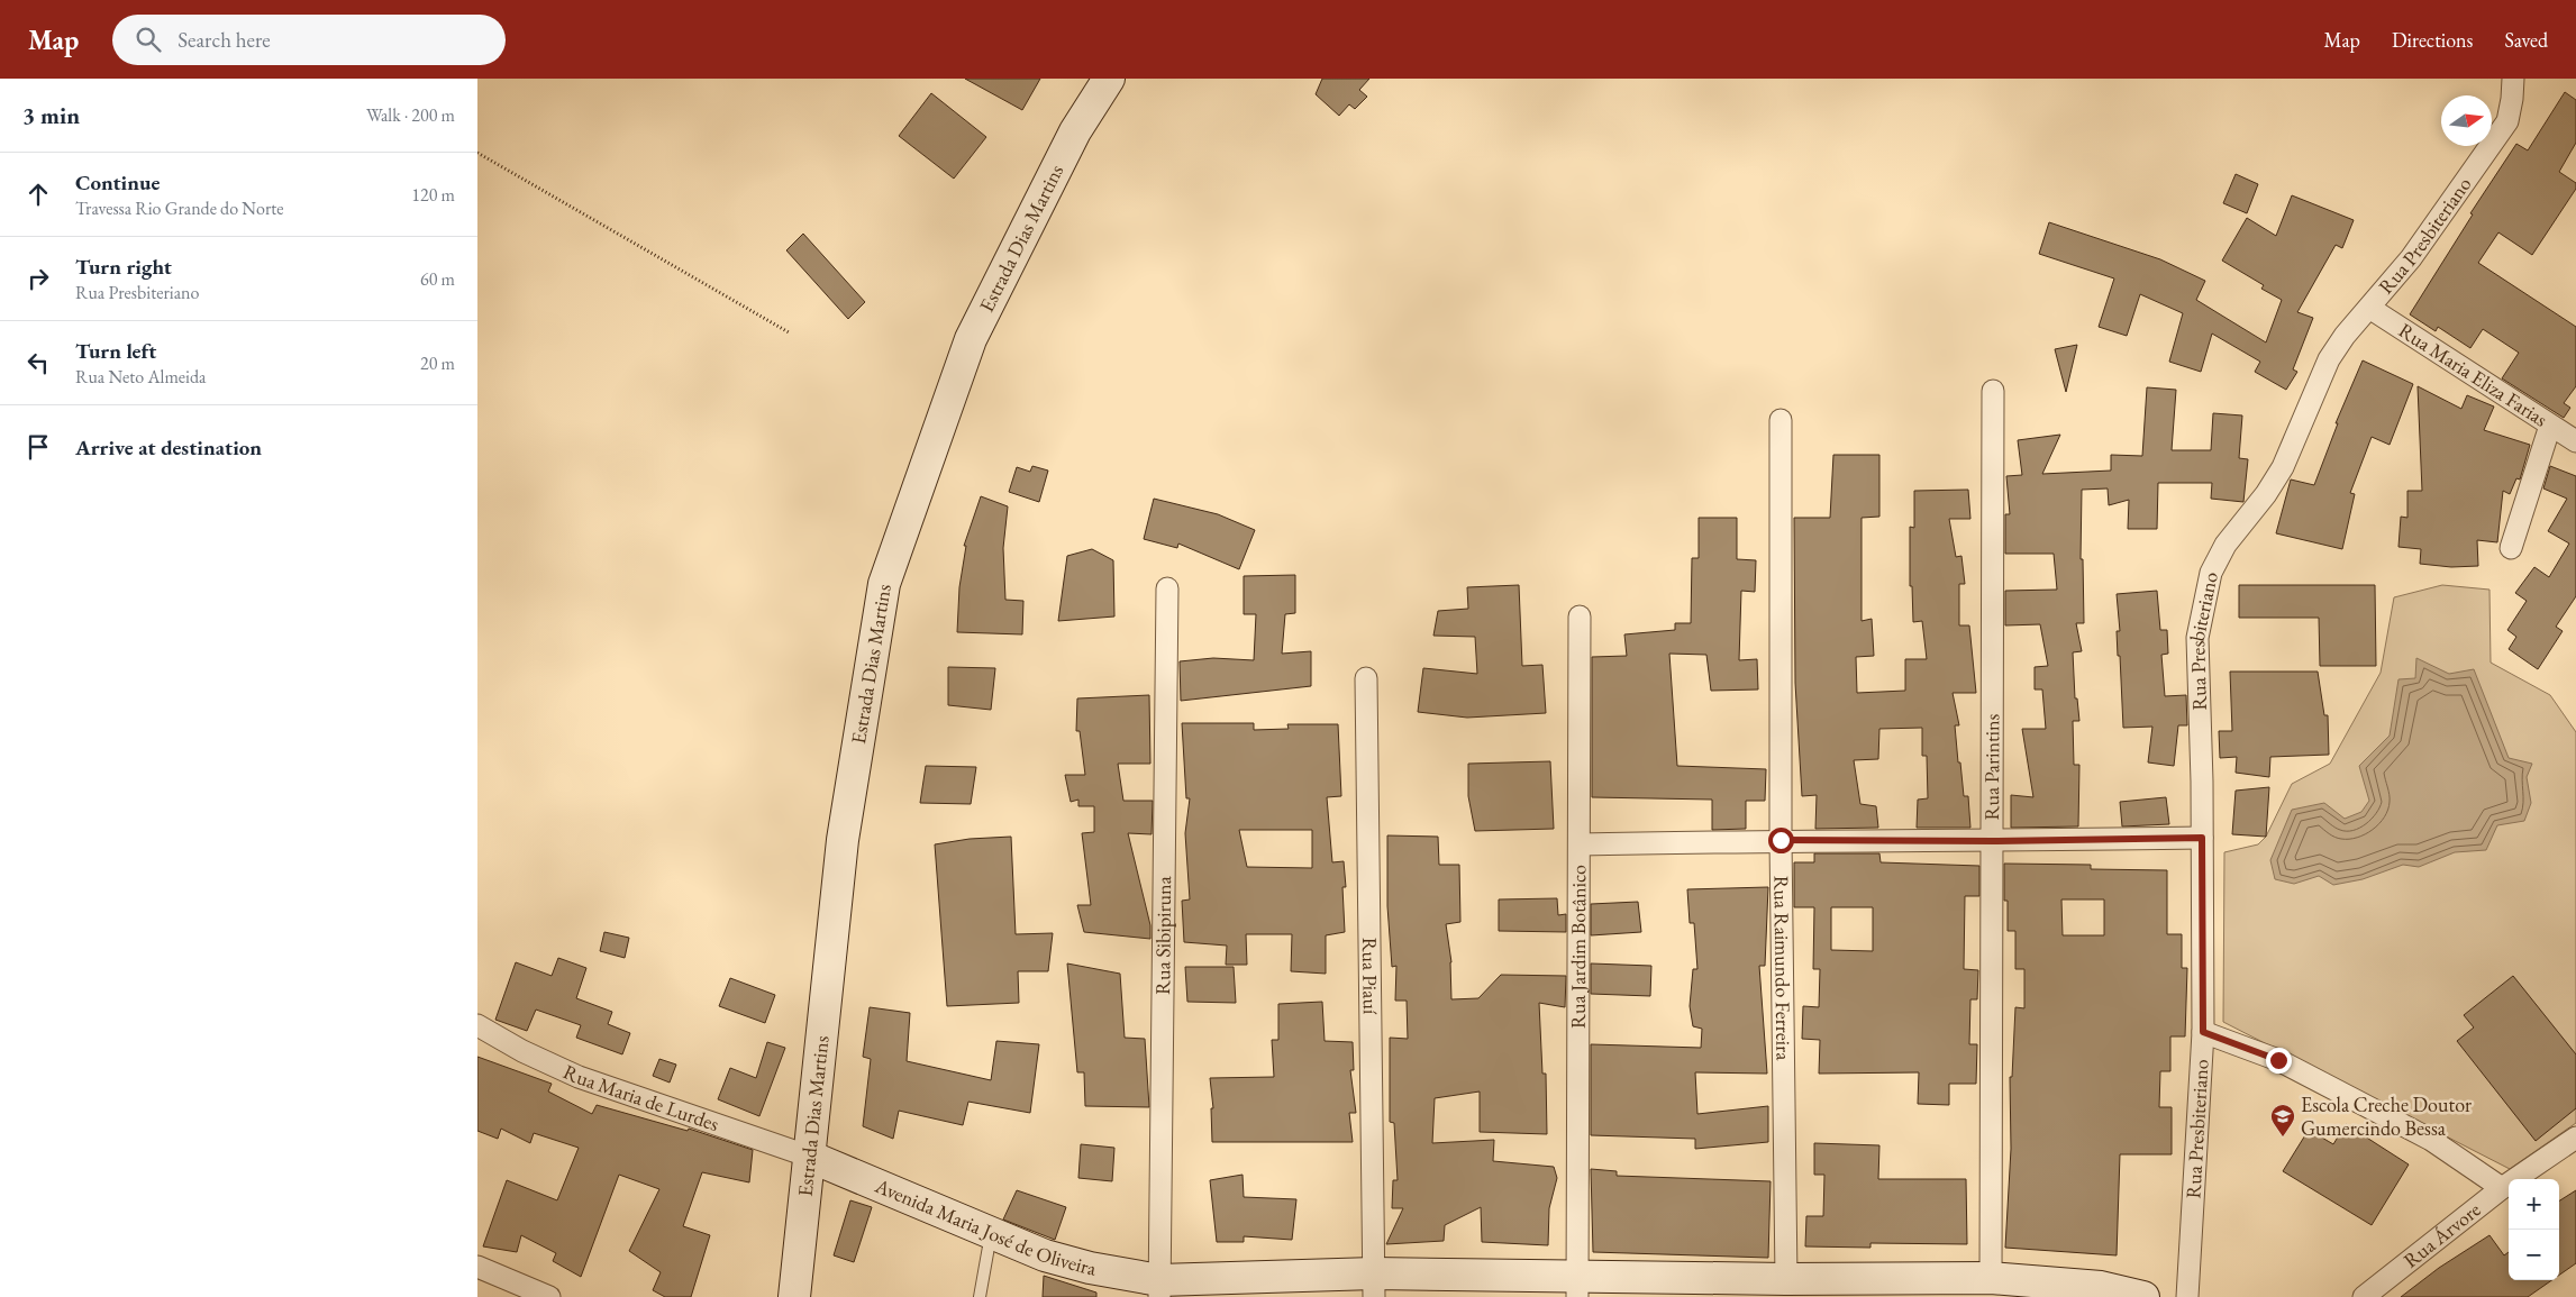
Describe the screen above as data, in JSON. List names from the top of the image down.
{
  "streets": {
    "street": [
      "Rua Presbiteriano",
      "Estrada Dias Martins",
      "Rua Maria Eliza Farias",
      "Rua Parintins",
      "Rua Sibipiruna",
      "Rua Jardim Botânico",
      "Rua Raimundo Ferreira",
      "Rua Piauí",
      "Rua Maria de Lurdes",
      "Avenida Maria José de Oliveira",
      "Rua Árvore"
    ]
  },
  "crossings": [
    ["Rua Presbiteriano", "Rua Maria Eliza Farias"],
    ["Estrada Dias Martins", "Rua Maria de Lurdes"],
    ["Estrada Dias Martins", "Avenida Maria José de Oliveira"],
    ["Rua Parintins", "Avenida Maria José de Oliveira"],
    ["Rua Sibipiruna", "Avenida Maria José de Oliveira"],
    ["Rua Jardim Botânico", "Avenida Maria José de Oliveira"],
    ["Rua Raimundo Ferreira", "Avenida Maria José de Oliveira"],
    ["Rua Piauí", "Avenida Maria José de Oliveira"],
    ["Rua Maria de Lurdes", "Avenida Maria José de Oliveira"]
  ],
  "places": {
    "school or university": ["Escola Creche Doutor Gumercindo Bessa"]
  },
  "north": "right",
  "page": {
    "header": "Map",
    "search": "Search here",
    "nav": ["Map", "Directions", "Saved"],
    "heading": ["3 min", "Walk · 200 m"],
    "list": [
      ["Continue", "Travessa Rio Grande do Norte", "120 m"],
      ["Turn right", "Rua Presbiteriano", "60 m"],
      ["Turn left", "Rua Neto Almeida", "20 m"],
      "Arrive at destination"
    ],
    "map_buttons": ["+", "−"]
  }
}
